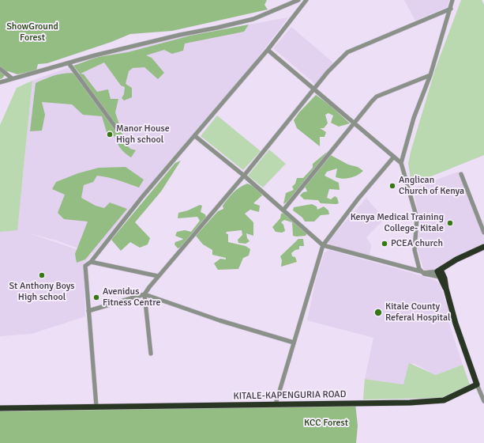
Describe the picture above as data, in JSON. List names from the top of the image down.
{
  "streets": {
    "highway": ["KITALE-KAPENGURIA ROAD"]
  },
  "parks": ["ShowGround Forest", "KCC Forest"],
  "places": [
    "Manor House High school",
    "Anglican Church of Kenya",
    "Kenya Medical Training College- Kitale",
    "PCEA church",
    "St Anthony Boys High school",
    "Avenidus Fitness Centre",
    "Kitale County Referal Hospital"
  ]
}
